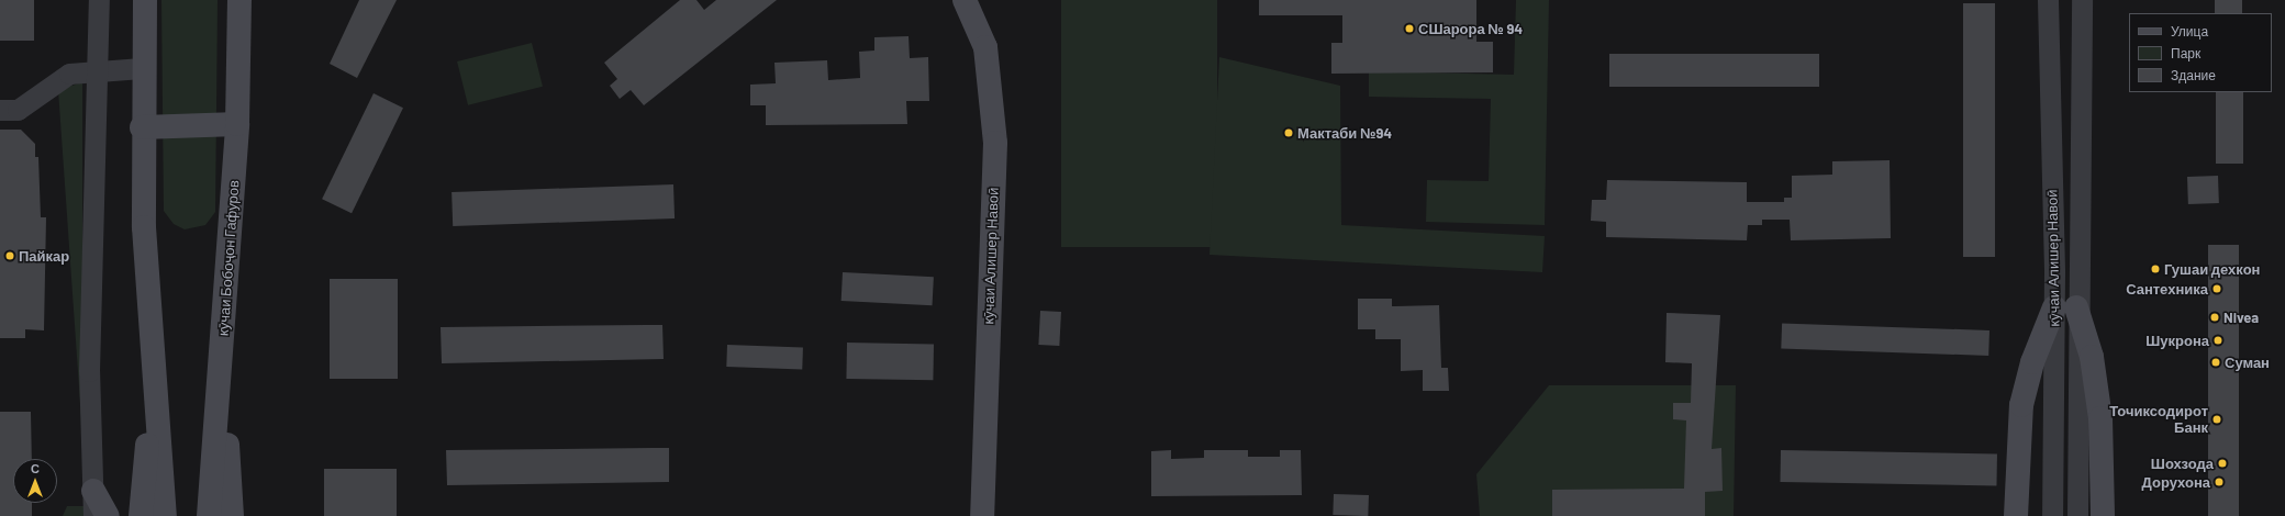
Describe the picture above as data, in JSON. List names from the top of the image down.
{
  "streets": {
    "main road": ["кӯчаи Алишер Навоӣ", "кӯчаи Бобоҷон Гафуров"]
  },
  "places": [
    "СШарора № 94",
    "Мактаби №94",
    "Пайкар",
    "Гушаи дехкон",
    "Сантехника",
    "Nivea",
    "Шукрона",
    "Суман",
    "Точиксодирот Банк",
    "Шохзода",
    "Дорухона"
  ],
  "legend": ["Улица", "Парк", "Здание"],
  "north": "top"
}
